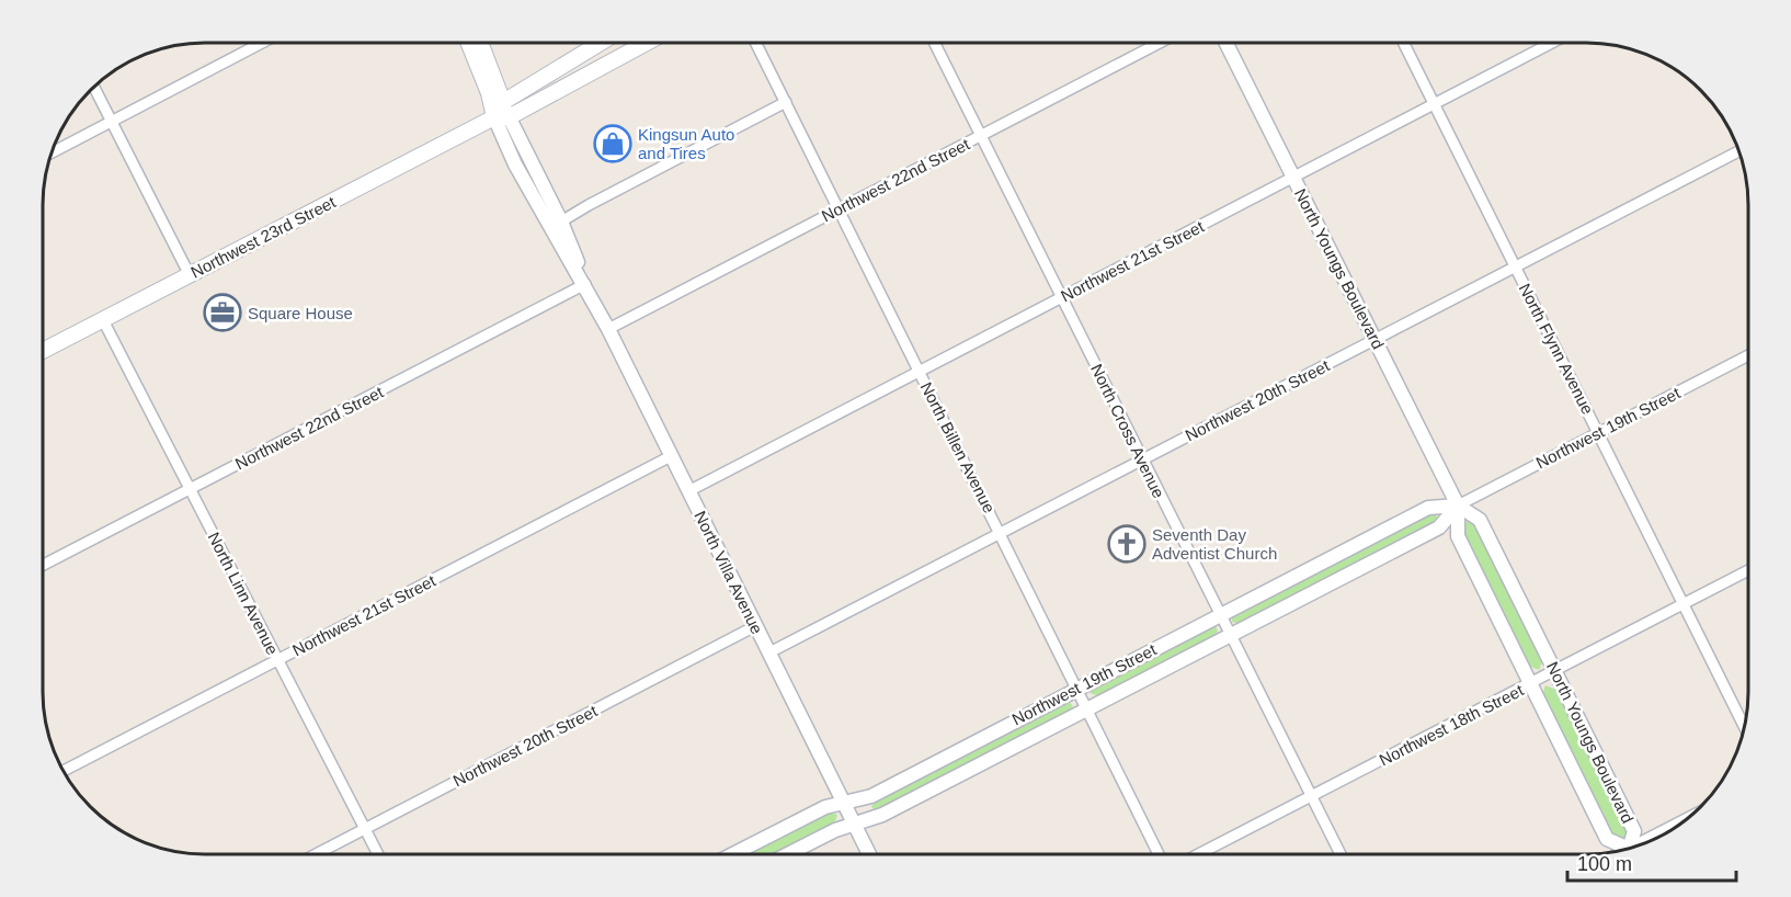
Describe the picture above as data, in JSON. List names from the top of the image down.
{
  "streets": {
    "main road": ["Northwest 23rd Street", "North Villa Avenue"],
    "street": [
      "Northwest 22nd Street",
      "Northwest 21st Street",
      "North Youngs Boulevard",
      "North Flynn Avenue",
      "Northwest 20th Street",
      "Northwest 19th Street",
      "North Cross Avenue",
      "North Billen Avenue",
      "North Linn Avenue",
      "Northwest 18th Street"
    ]
  },
  "crossings": [
    ["Northwest 22nd Street", "North Cross Avenue"],
    ["Northwest 22nd Street", "North Billen Avenue"],
    ["Northwest 22nd Street", "North Villa Avenue"],
    ["Northwest 22nd Street", "North Linn Avenue"],
    ["Northwest 23rd Street", "North Villa Avenue"],
    ["Northwest 23rd Street", "North Linn Avenue"],
    ["Northwest 21st Street", "North Youngs Boulevard"],
    ["Northwest 21st Street", "North Flynn Avenue"],
    ["Northwest 21st Street", "North Cross Avenue"],
    ["Northwest 21st Street", "North Billen Avenue"],
    ["Northwest 21st Street", "North Villa Avenue"],
    ["Northwest 21st Street", "North Linn Avenue"],
    ["North Youngs Boulevard", "Northwest 20th Street"],
    ["North Youngs Boulevard", "Northwest 19th Street"],
    ["North Youngs Boulevard", "Northwest 18th Street"],
    ["North Flynn Avenue", "Northwest 20th Street"],
    ["North Flynn Avenue", "Northwest 19th Street"],
    ["North Flynn Avenue", "Northwest 18th Street"],
    ["Northwest 20th Street", "North Cross Avenue"],
    ["Northwest 20th Street", "North Billen Avenue"],
    ["Northwest 20th Street", "North Villa Avenue"],
    ["Northwest 20th Street", "North Linn Avenue"],
    ["Northwest 19th Street", "North Cross Avenue"],
    ["Northwest 19th Street", "North Billen Avenue"],
    ["Northwest 19th Street", "North Villa Avenue"],
    ["North Cross Avenue", "Northwest 18th Street"]
  ],
  "places": {
    "shop": ["Kingsun Auto and Tires"],
    "office": ["Square House"],
    "church": ["Seventh Day Adventist Church"]
  },
  "scale_bar": "100 m"
}
